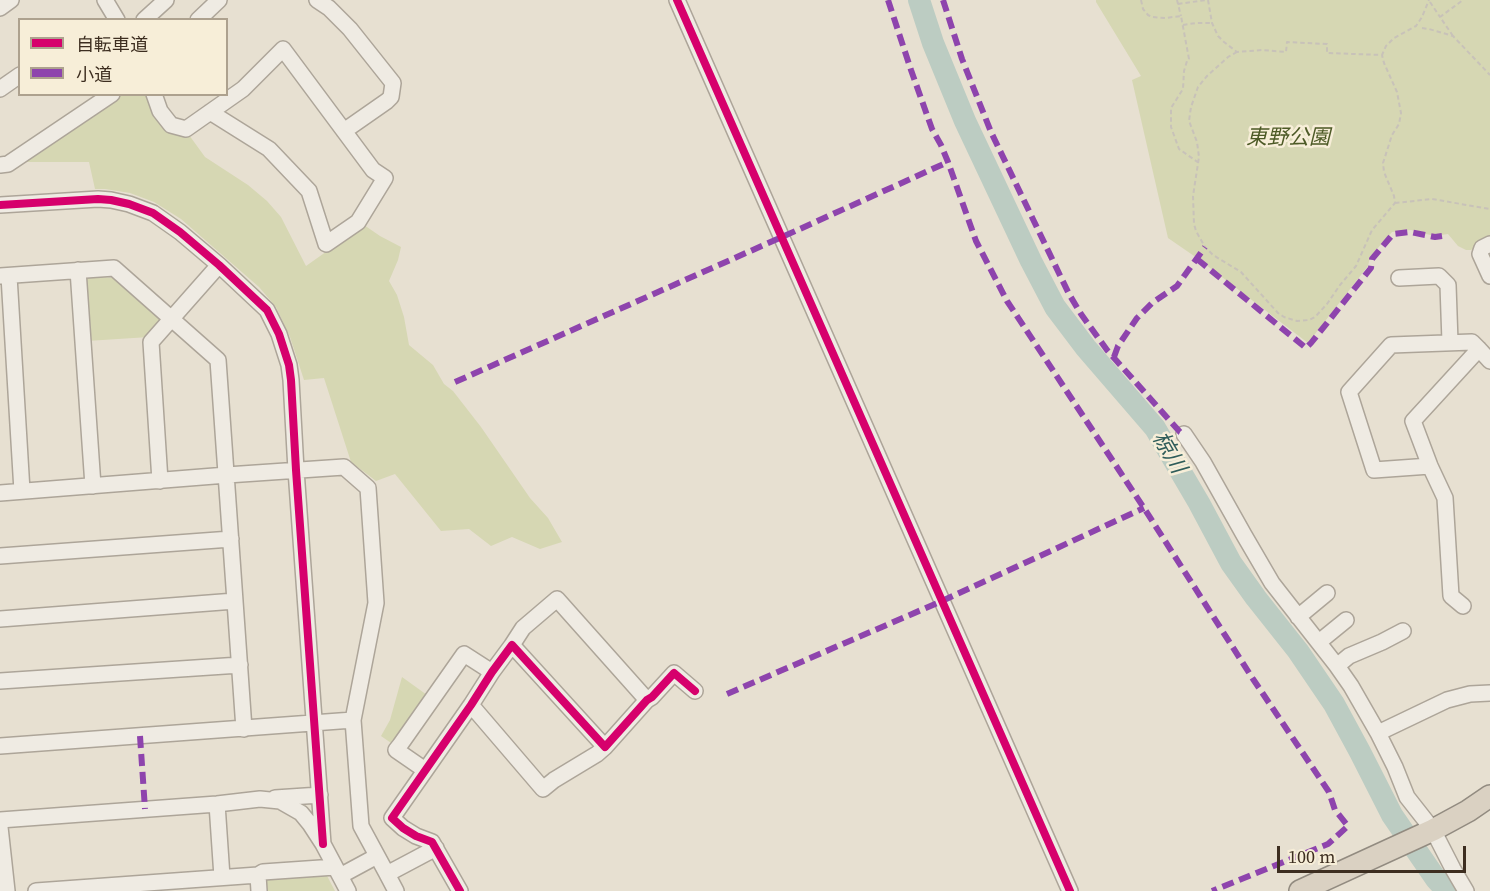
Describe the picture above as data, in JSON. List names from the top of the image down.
{
  "water": ["椋川"],
  "parks": ["東野公園"],
  "legend": ["自転車道", "小道"],
  "scale_bar": "100 m"
}
